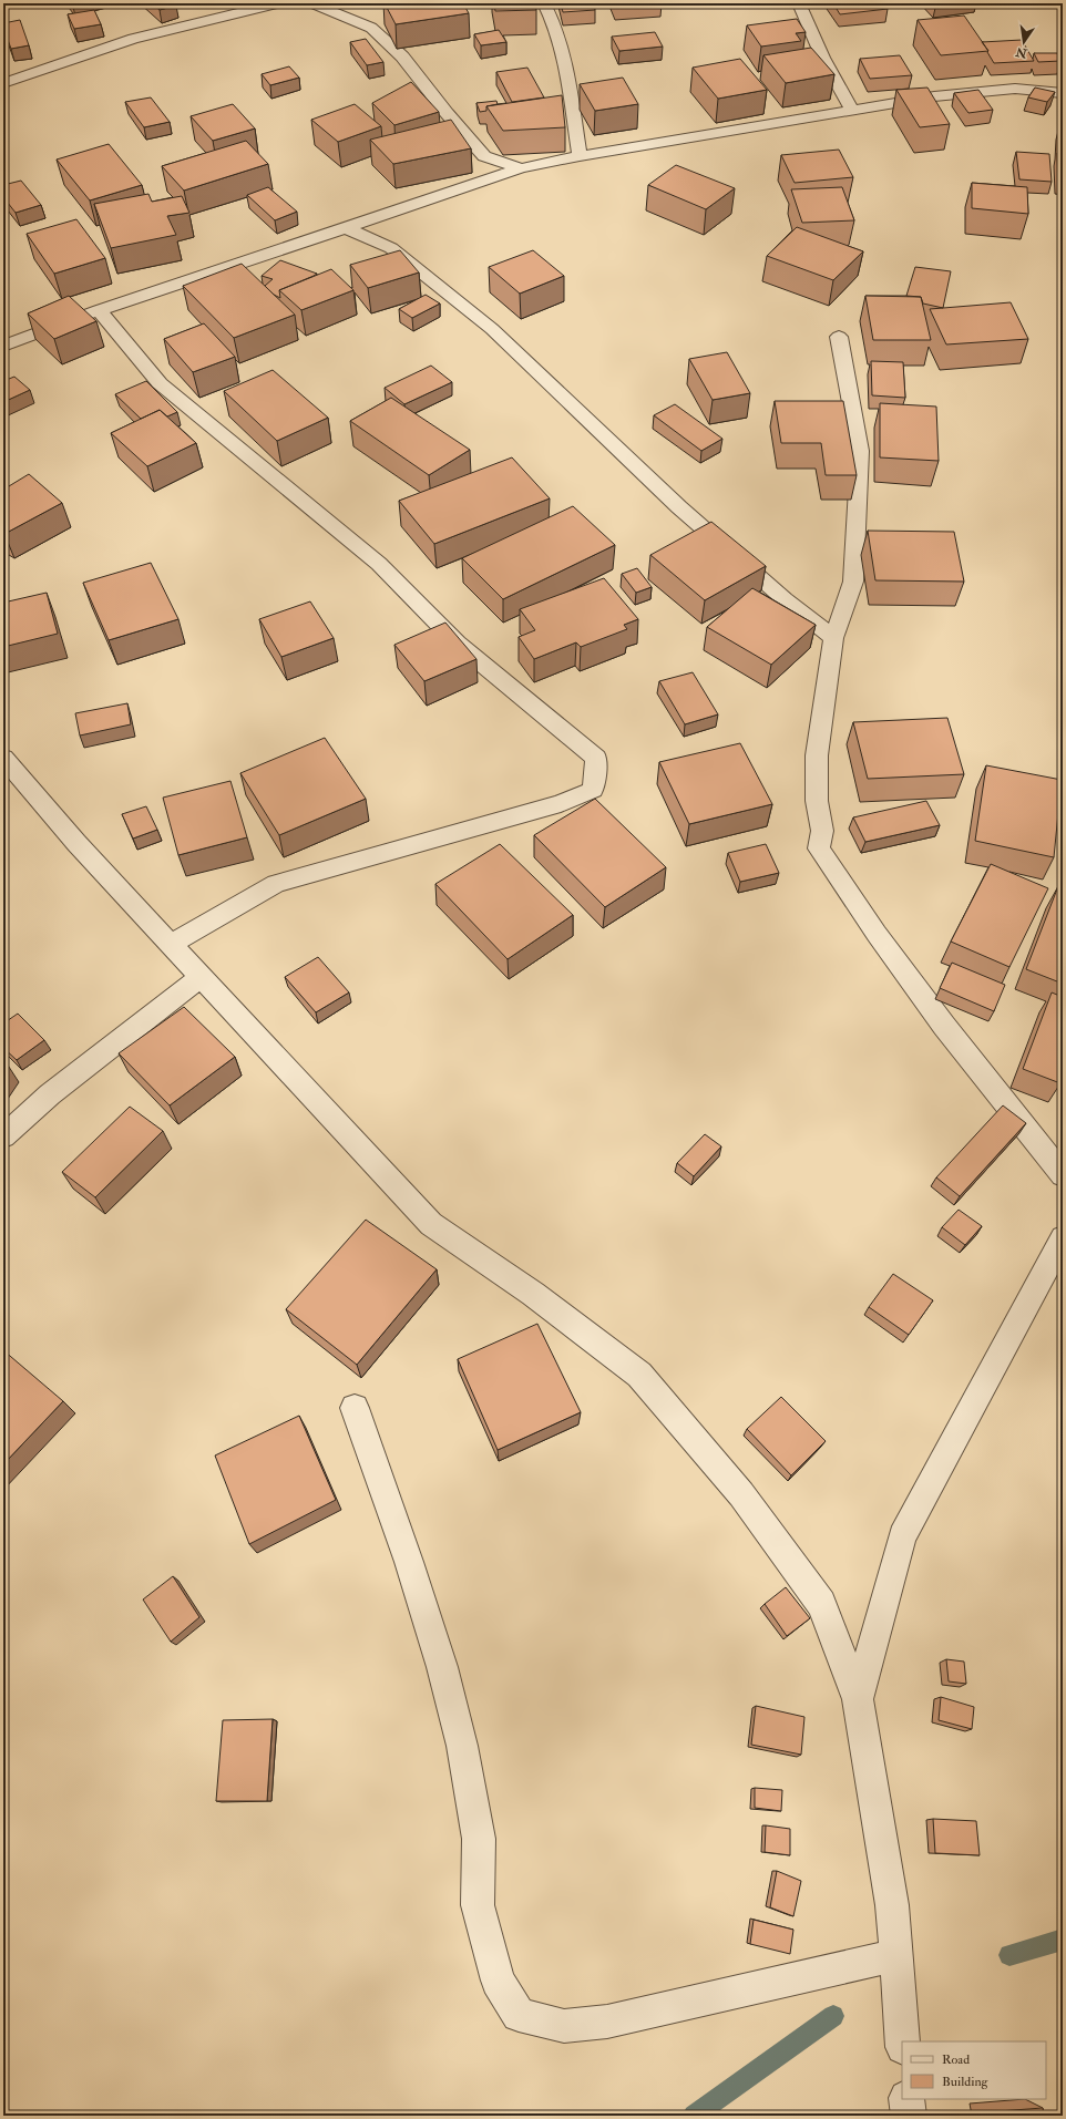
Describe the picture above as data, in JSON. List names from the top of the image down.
{
  "legend": ["Road", "Building"],
  "north": "bottom"
}
